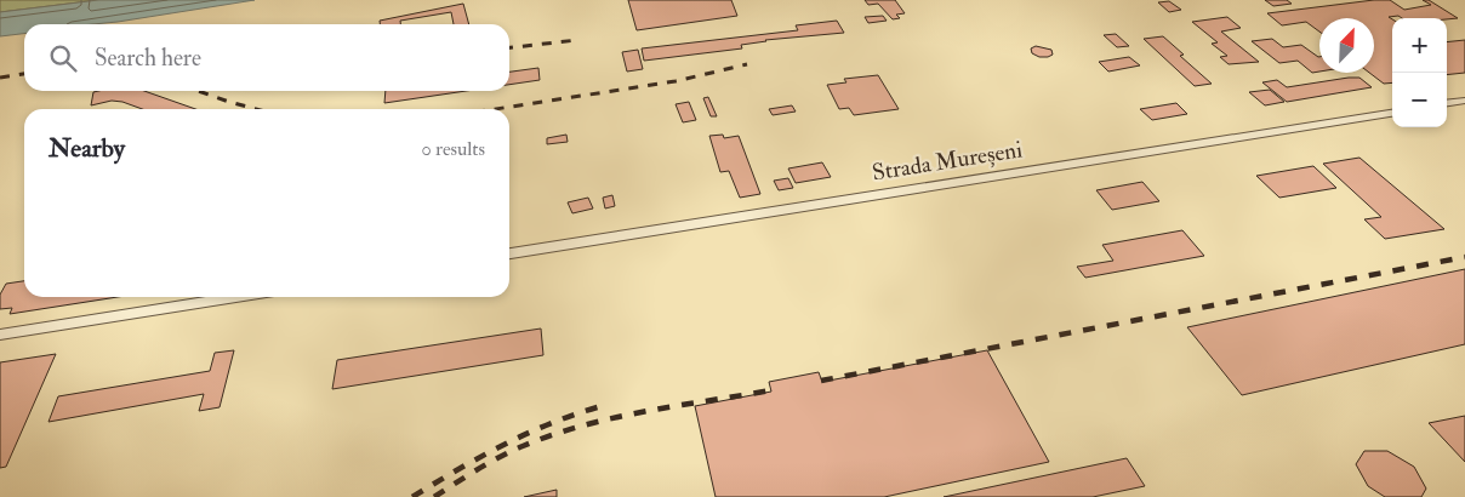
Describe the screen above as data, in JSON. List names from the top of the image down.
{
  "streets": {
    "street": ["Strada Mureșeni"]
  },
  "north": "top right",
  "page": {
    "map_buttons": ["+", "−"],
    "search": "Search here",
    "heading": ["Nearby", "0 results"]
  }
}
